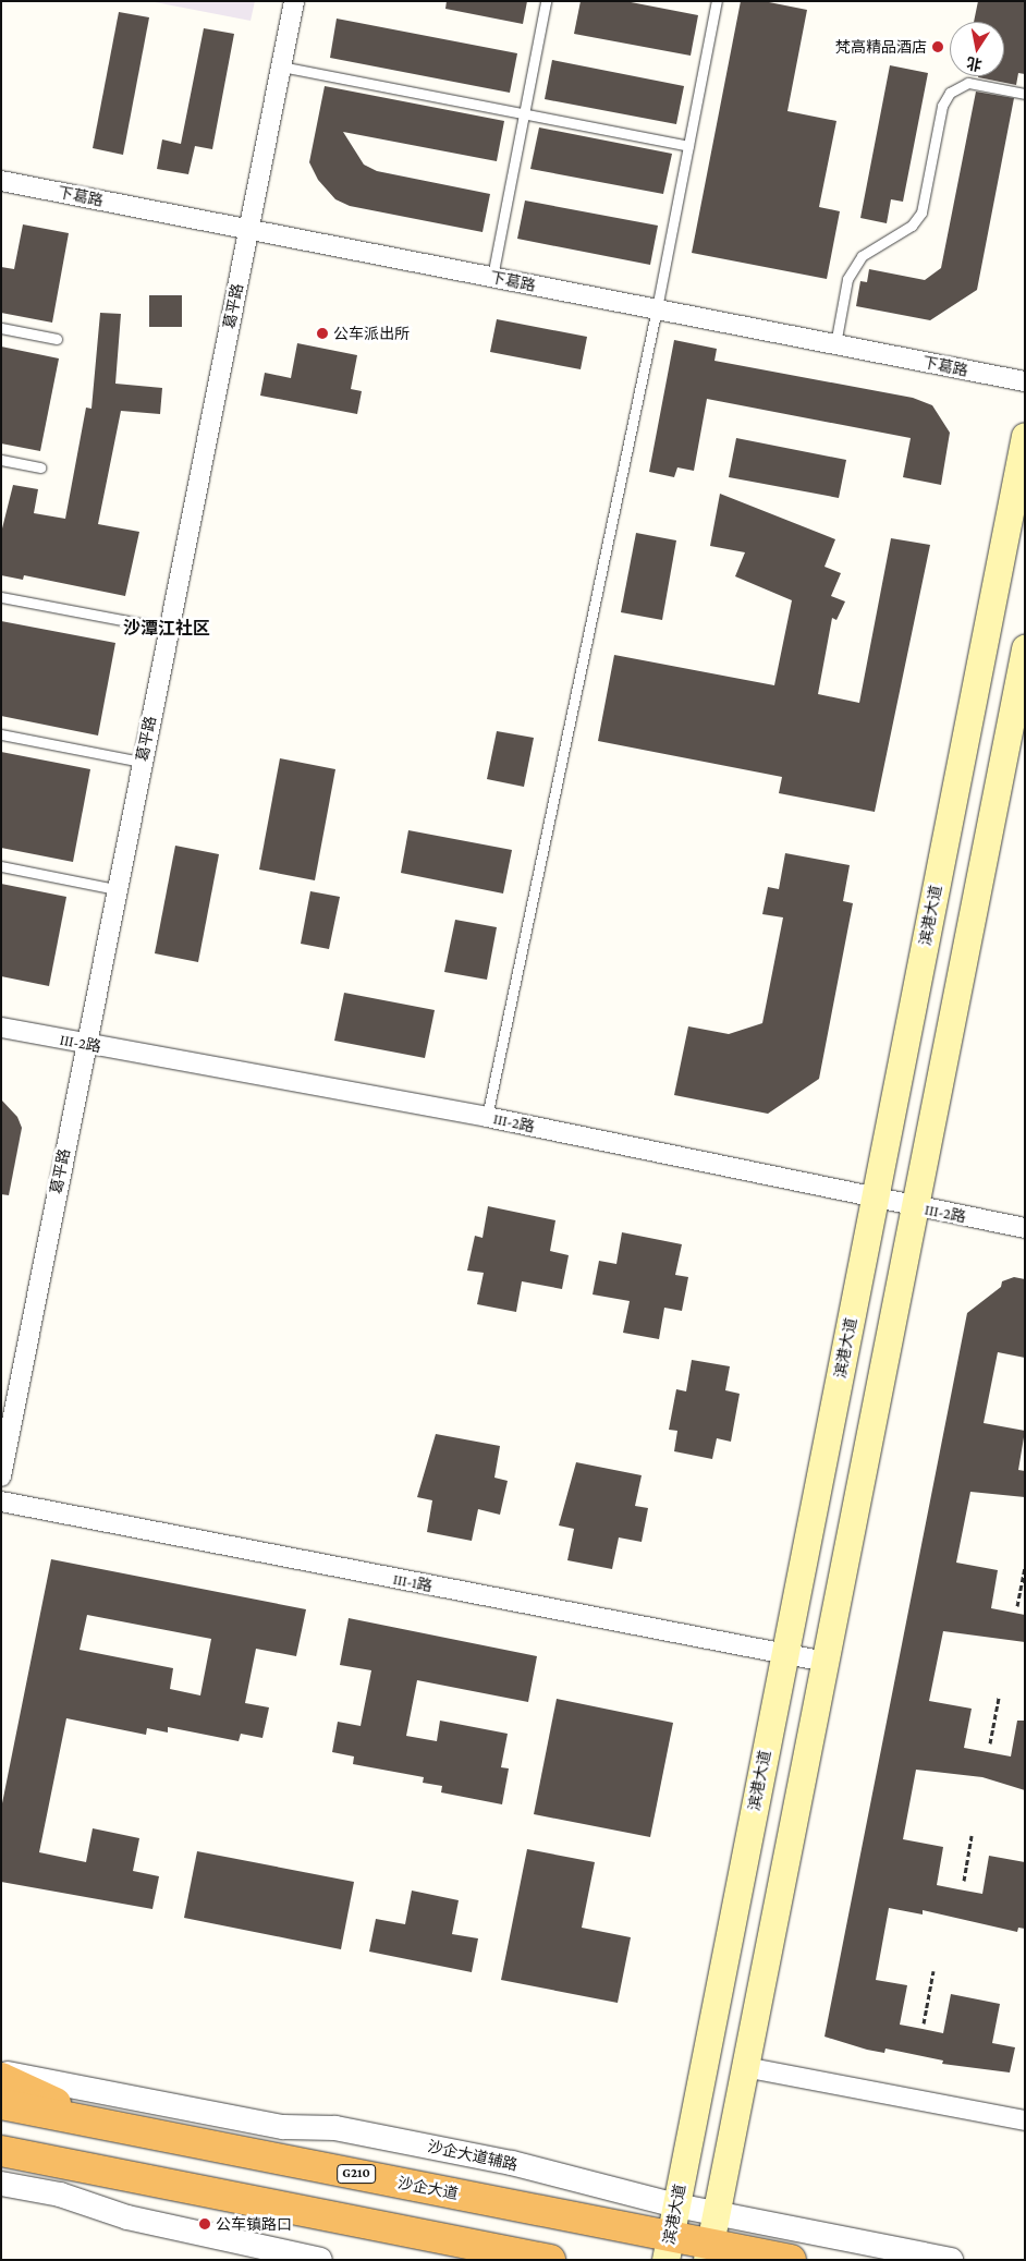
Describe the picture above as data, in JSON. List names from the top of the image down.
{
  "streets": {
    "highway": ["G210", "沙企大道"],
    "main road": ["滨港大道"],
    "street": [
      "下葛路",
      "葛平路",
      "III-2路",
      "III-1路",
      "沙企大道辅路"
    ]
  },
  "crossings": [
    ["下葛路", "葛平路"],
    ["葛平路", "III-2路"],
    ["滨港大道", "III-2路"],
    ["滨港大道", "III-1路"],
    ["滨港大道", "沙企大道辅路"],
    ["滨港大道", "沙企大道"]
  ],
  "districts": ["沙潭江社区"],
  "places": ["梵高精品酒店", "公车派出所", "公车镇路口"],
  "north": "bottom"
}
